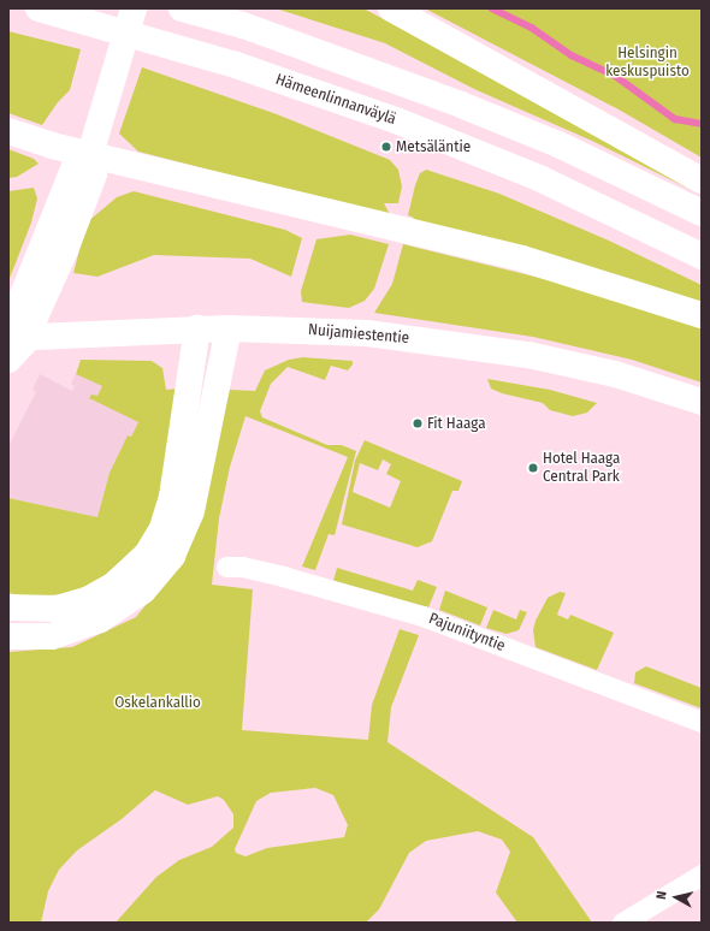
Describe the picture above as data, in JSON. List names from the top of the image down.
{
  "streets": {
    "main road": ["Hämeenlinnanväylä", "Nuijamiestentie"],
    "street": ["Pajuniityntie"]
  },
  "parks": ["Helsingin keskuspuisto", "Oskelankallio"],
  "places": ["Metsäläntie", "Fit Haaga", "Hotel Haaga Central Park"],
  "north": "left"
}
